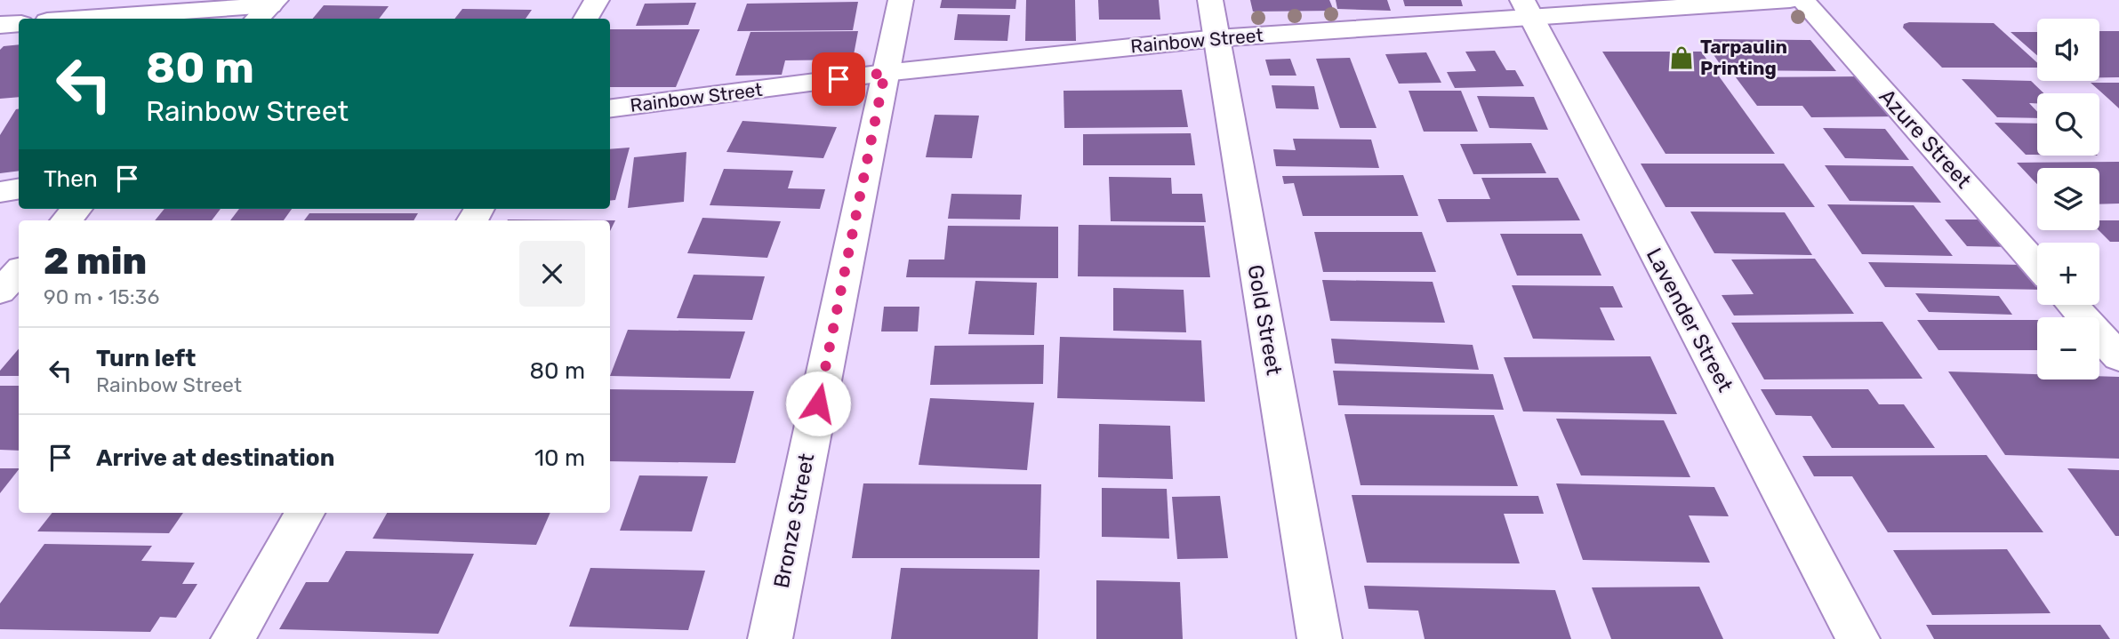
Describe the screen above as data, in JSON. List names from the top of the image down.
{
  "streets": {
    "street": [
      "Rainbow Street",
      "Azure Street",
      "Gold Street",
      "Lavender Street",
      "Bronze Street"
    ]
  },
  "crossings": [
    ["Rainbow Street", "Gold Street"],
    ["Rainbow Street", "Lavender Street"],
    ["Rainbow Street", "Bronze Street"]
  ],
  "places": {
    "shop": ["Tarpaulin Printing"]
  },
  "page": {
    "map_buttons": ["+", "−"],
    "turn": ["80 m", "Rainbow Street"],
    "then": "Then",
    "heading": ["2 min", "90 m · 15:36"],
    "list": [
      {
        "name": "Turn left",
        "note": "Rainbow Street",
        "value": "80 m"
      },
      {
        "name": "Arrive at destination",
        "value": "10 m"
      }
    ]
  }
}
